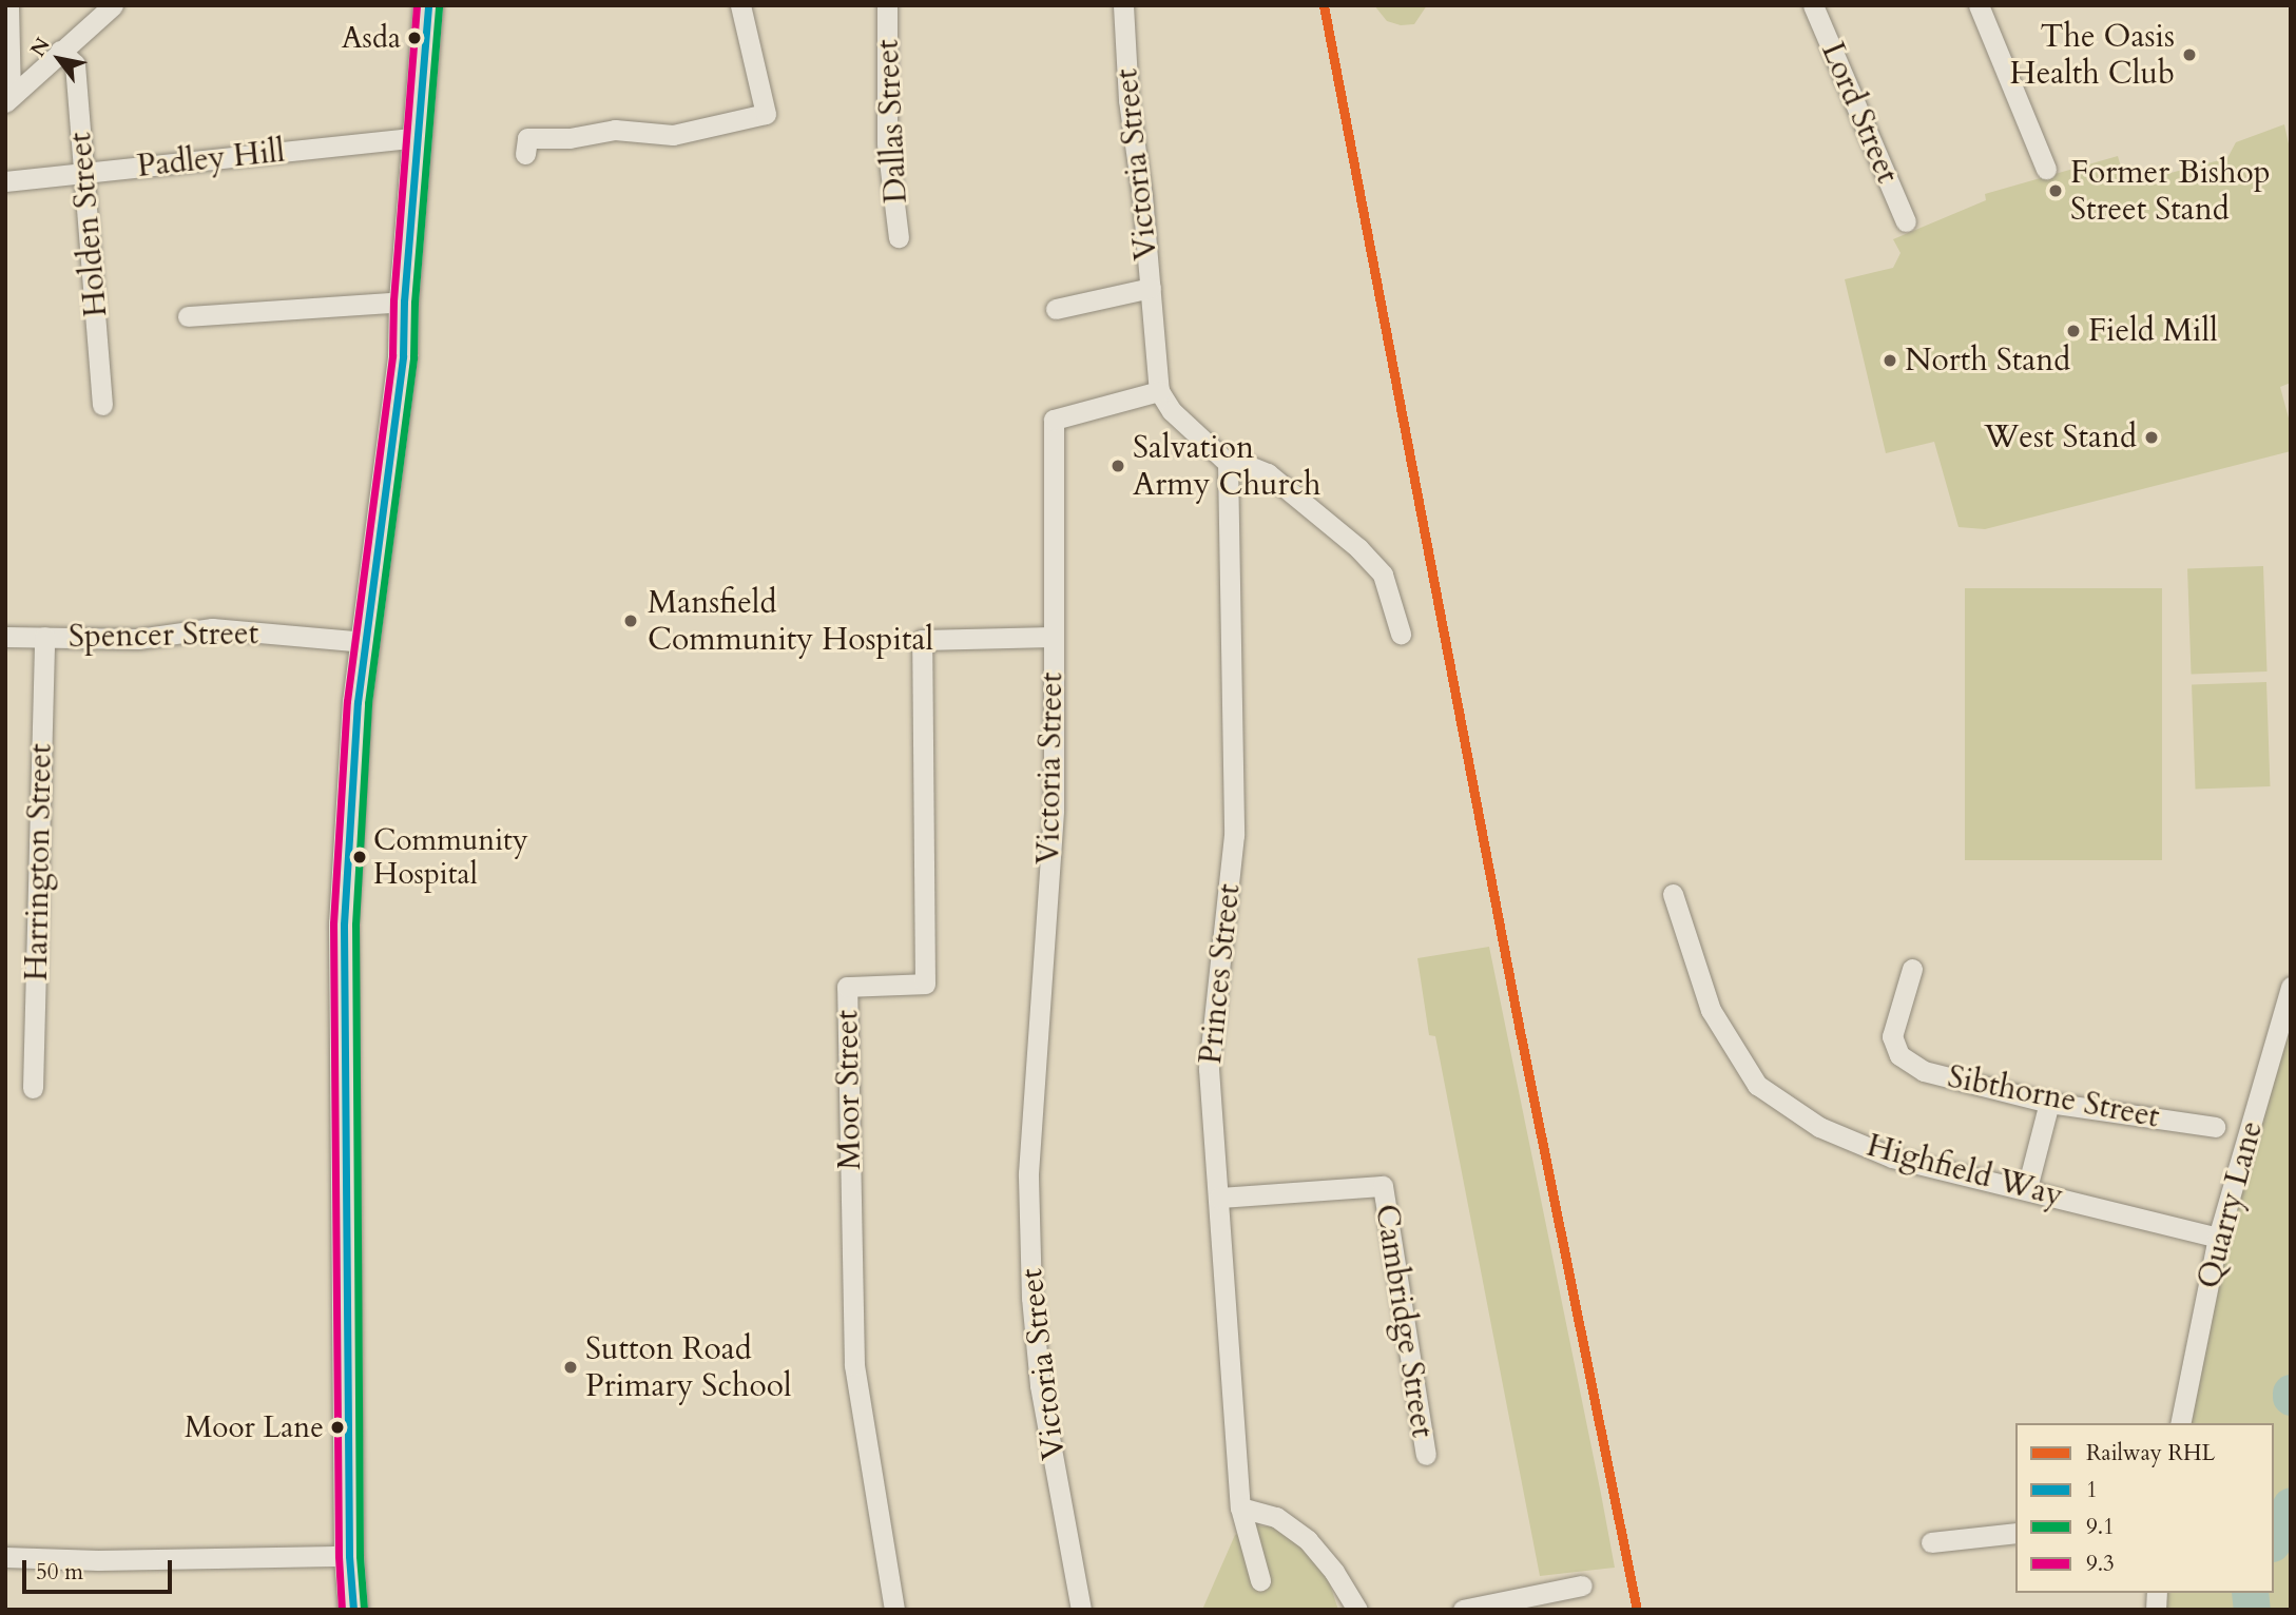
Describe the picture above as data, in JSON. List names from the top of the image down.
{
  "streets": {
    "street": [
      "Lord Street",
      "Dallas Street",
      "Padley Hill",
      "Victoria Street",
      "Holden Street",
      "Spencer Street",
      "Harrington Street",
      "Princes Street",
      "Moor Street",
      "Sibthorne Street",
      "Highfield Way",
      "Quarry Lane",
      "Cambridge Street"
    ]
  },
  "crossings": [
    ["Padley Hill", "Holden Street"],
    ["Victoria Street", "Moor Street"],
    ["Spencer Street", "Harrington Street"],
    ["Princes Street", "Cambridge Street"],
    ["Highfield Way", "Quarry Lane"]
  ],
  "places": [
    "Asda",
    "The Oasis Health Club",
    "Former Bishop Street Stand",
    "Field Mill",
    "North Stand",
    "West Stand",
    "Salvation Army Church",
    "Mansfield Community Hospital",
    "Community Hospital",
    "Sutton Road Primary School",
    "Moor Lane"
  ],
  "lines": [
    "rail line RHL",
    "transit line 1",
    "transit line 9.3",
    "transit line 9.1"
  ],
  "legend": [
    "Railway RHL",
    "1",
    "9.1",
    "9.3"
  ],
  "scale_bar": "50 m",
  "north": "top left"
}
